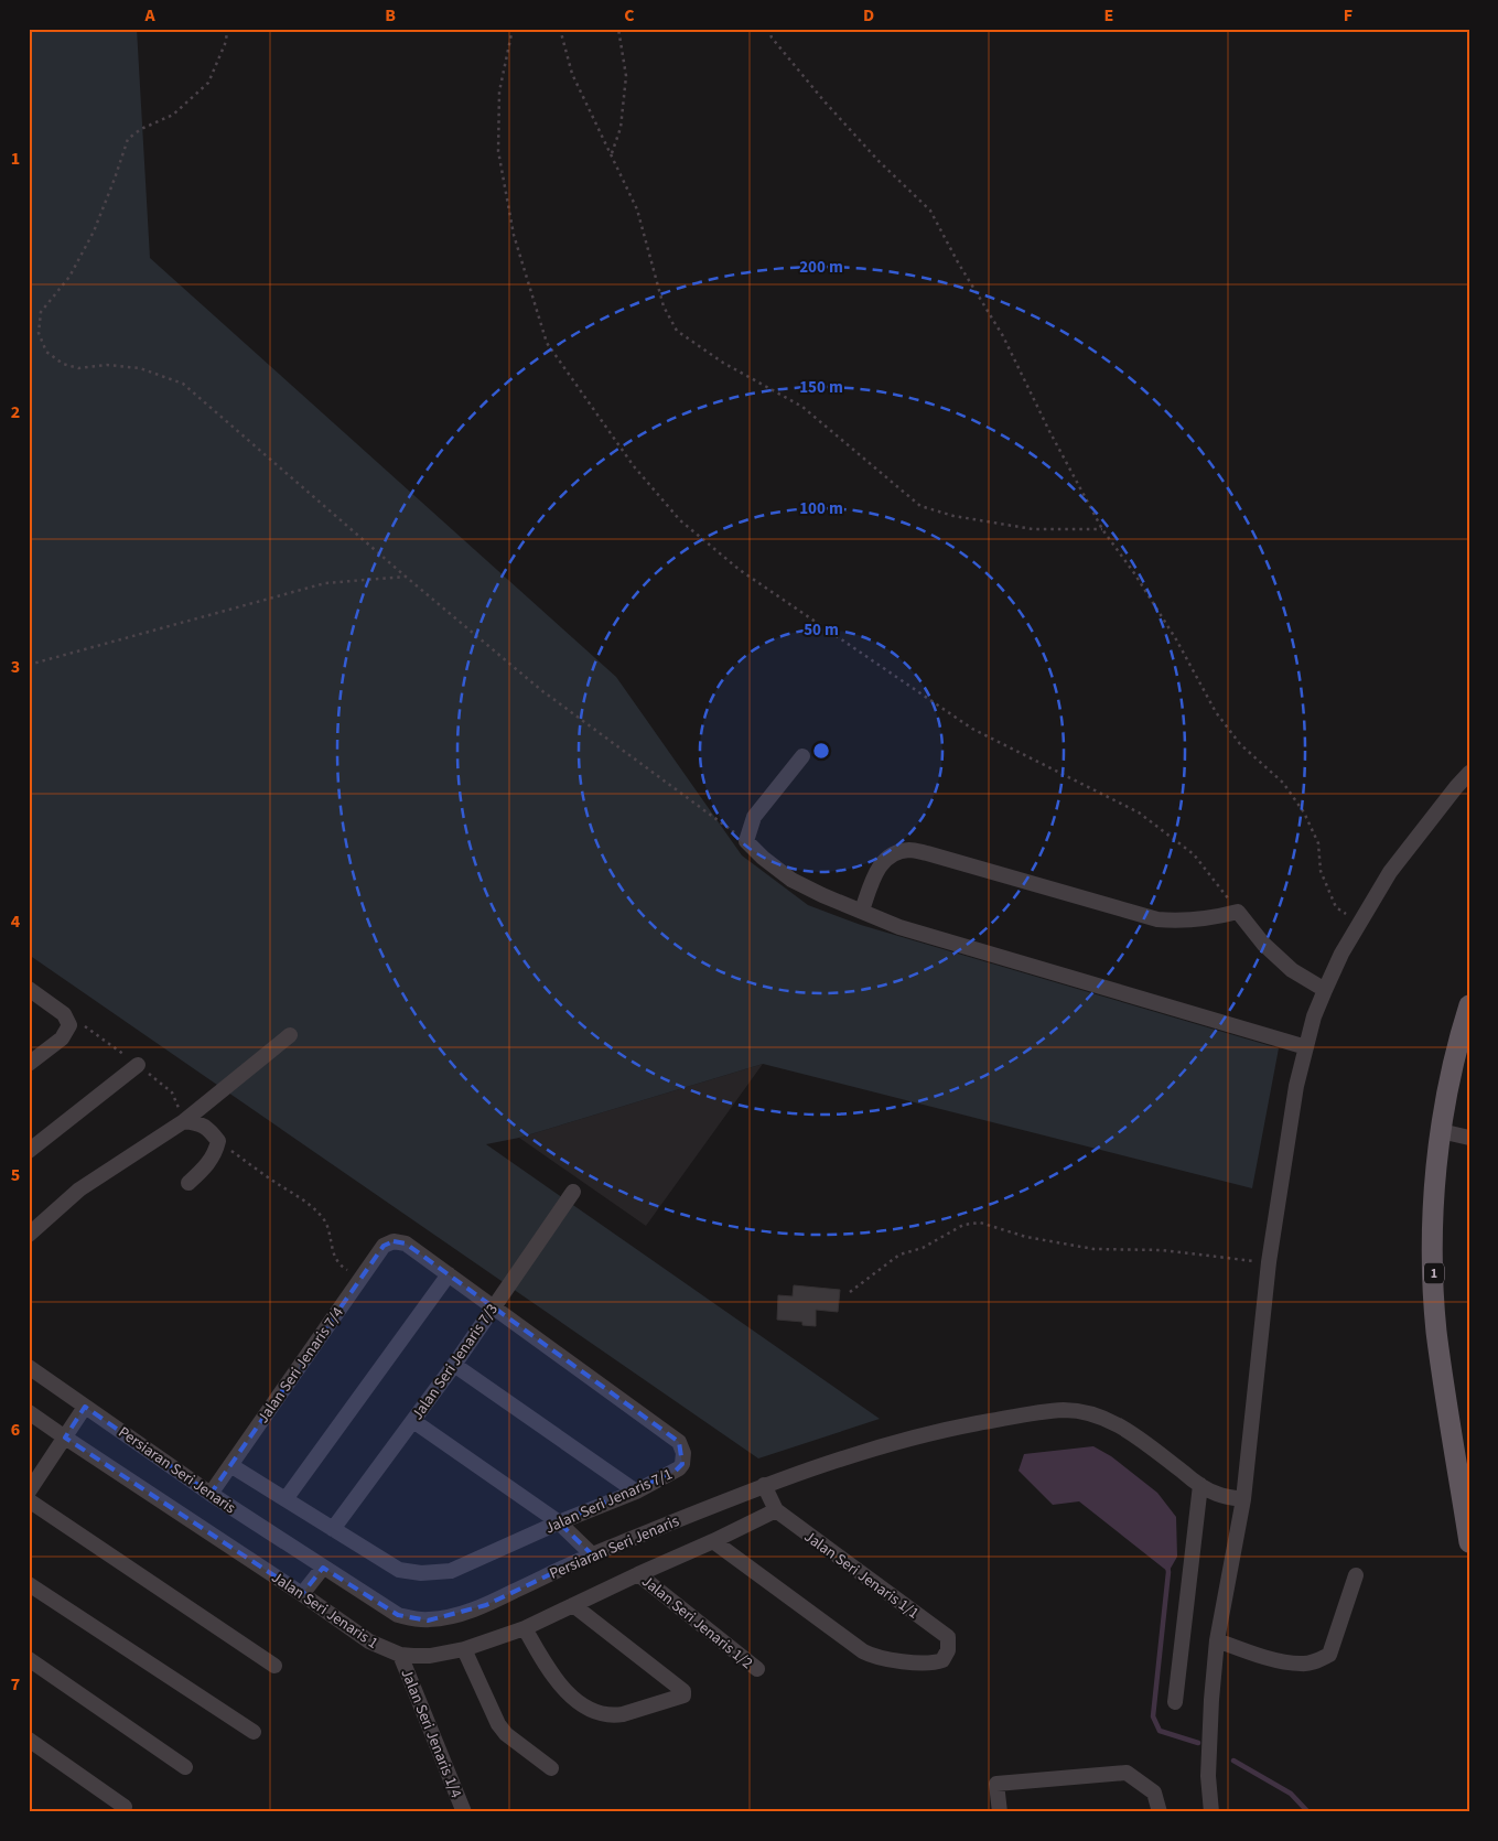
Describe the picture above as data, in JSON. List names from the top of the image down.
{
  "streets": {
    "main road": ["1"],
    "street": [
      "Jalan Seri Jenaris 7/3",
      "Jalan Seri Jenaris 7/4",
      "Persiaran Seri Jenaris",
      "Jalan Seri Jenaris 7/1",
      "Jalan Seri Jenaris 1/1",
      "Jalan Seri Jenaris 1",
      "Jalan Seri Jenaris 1/2",
      "Jalan Seri Jenaris 1/4"
    ]
  },
  "crossings": [
    ["Jalan Seri Jenaris 7/3", "Jalan Seri Jenaris 7/1"],
    ["Jalan Seri Jenaris 7/4", "Persiaran Seri Jenaris"],
    ["Jalan Seri Jenaris 7/4", "Jalan Seri Jenaris 7/1"],
    ["Jalan Seri Jenaris 1/1", "Jalan Seri Jenaris 1"],
    ["Jalan Seri Jenaris 1", "Jalan Seri Jenaris 1/2"],
    ["Jalan Seri Jenaris 1", "Jalan Seri Jenaris 1/4"]
  ],
  "grid": {
    "columns": [
      "A",
      "B",
      "C",
      "D",
      "E",
      "F"
    ],
    "rows": [
      "1",
      "2",
      "3",
      "4",
      "5",
      "6",
      "7"
    ]
  },
  "rings": [
    "200 m",
    "150 m",
    "100 m",
    "50 m"
  ]
}
